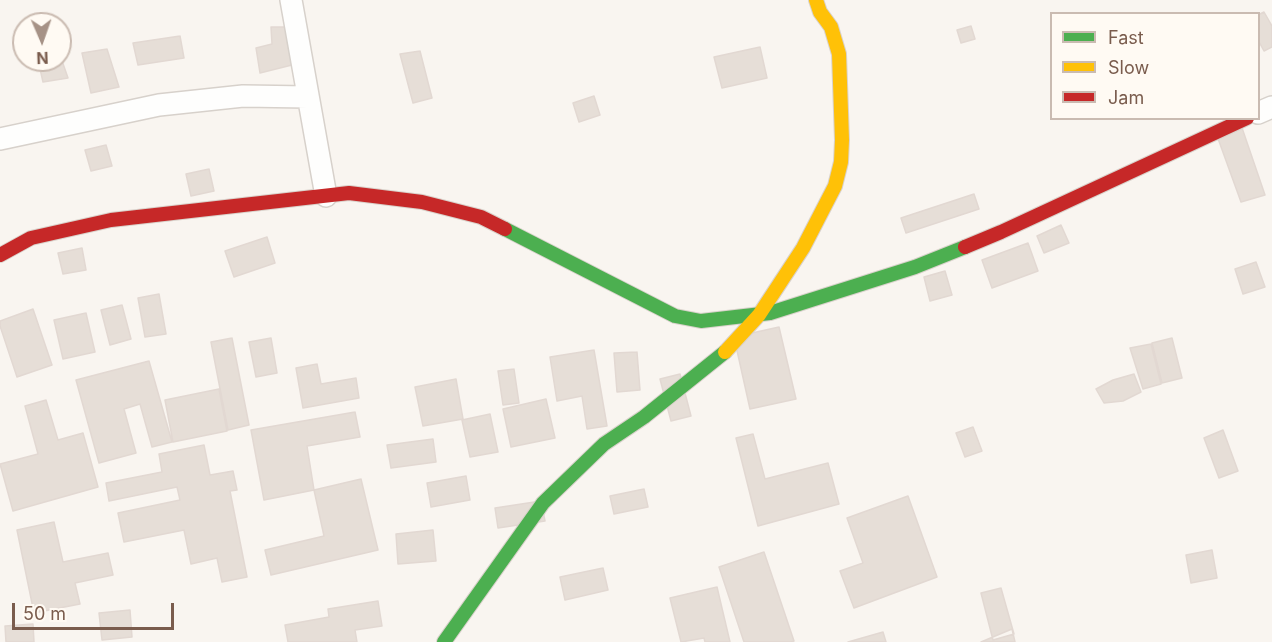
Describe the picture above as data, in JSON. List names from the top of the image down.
{
  "legend": ["Fast", "Slow", "Jam"],
  "scale_bar": "50 m",
  "north": "bottom"
}
